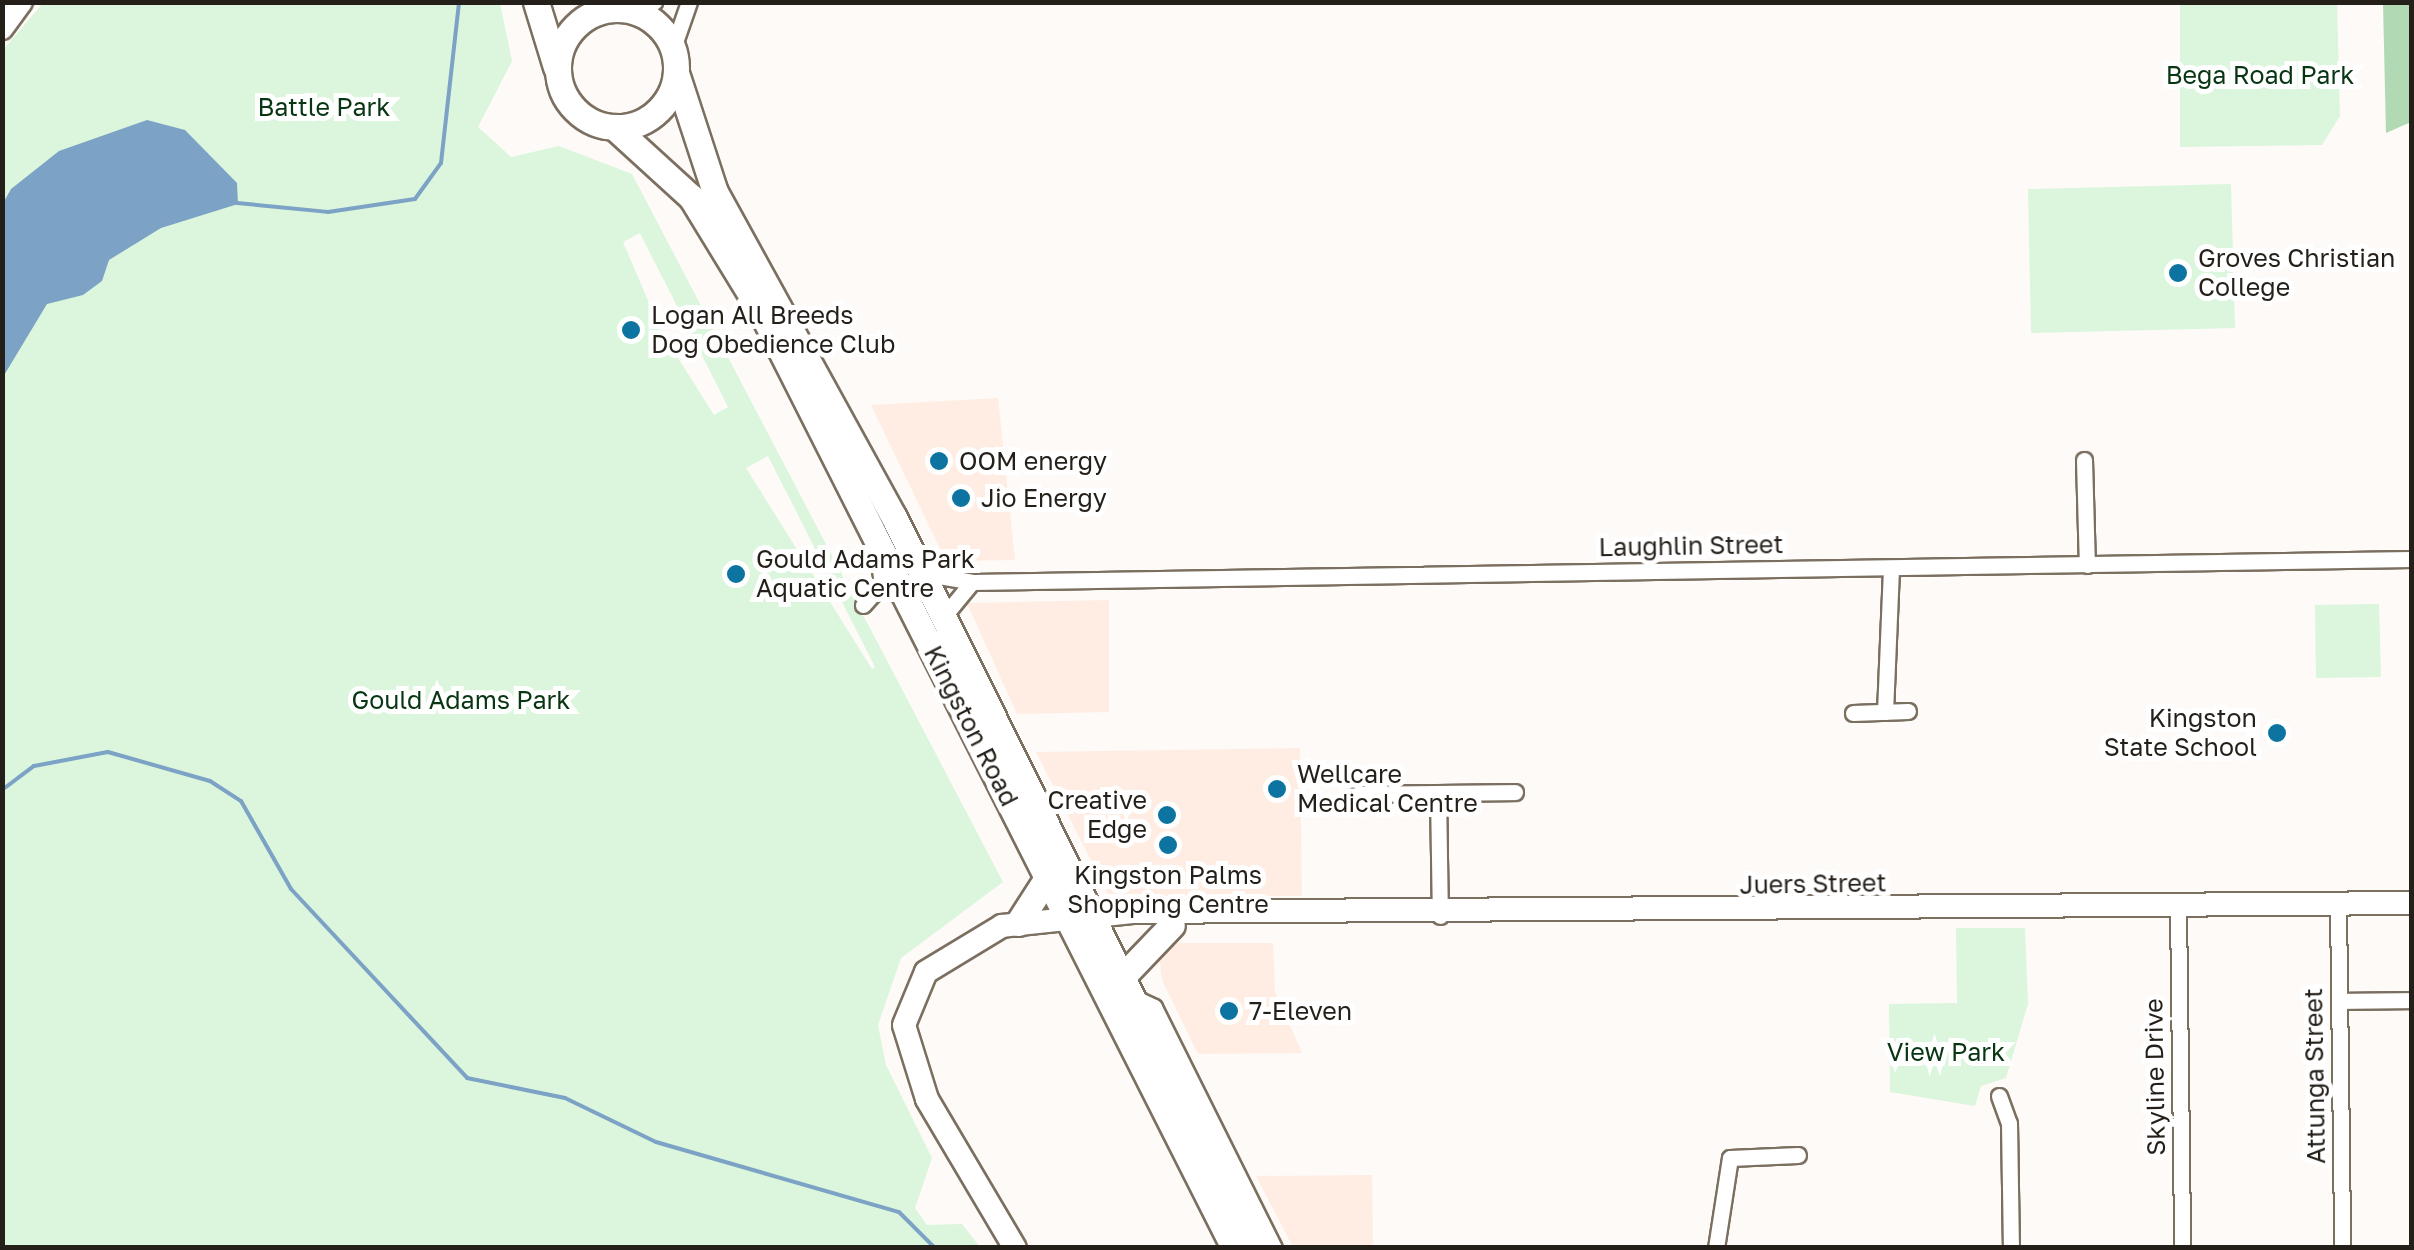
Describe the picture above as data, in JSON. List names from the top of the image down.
{
  "streets": {
    "main road": ["Kingston Road"],
    "street": [
      "Laughlin Street",
      "Juers Street",
      "Attunga Street",
      "Skyline Drive"
    ]
  },
  "crossings": [
    ["Laughlin Street", "Kingston Road"],
    ["Kingston Road", "Juers Street"],
    ["Juers Street", "Attunga Street"],
    ["Juers Street", "Skyline Drive"]
  ],
  "parks": [
    "Bega Road Park",
    "Battle Park",
    "Gould Adams Park",
    "View Park"
  ],
  "places": [
    "Groves Christian College",
    "Logan All Breeds Dog Obedience Club",
    "OOM energy",
    "Jio Energy",
    "Gould Adams Park Aquatic Centre",
    "Kingston State School",
    "Wellcare Medical Centre",
    "Creative Edge",
    "Kingston Palms Shopping Centre",
    "7-Eleven"
  ]
}
